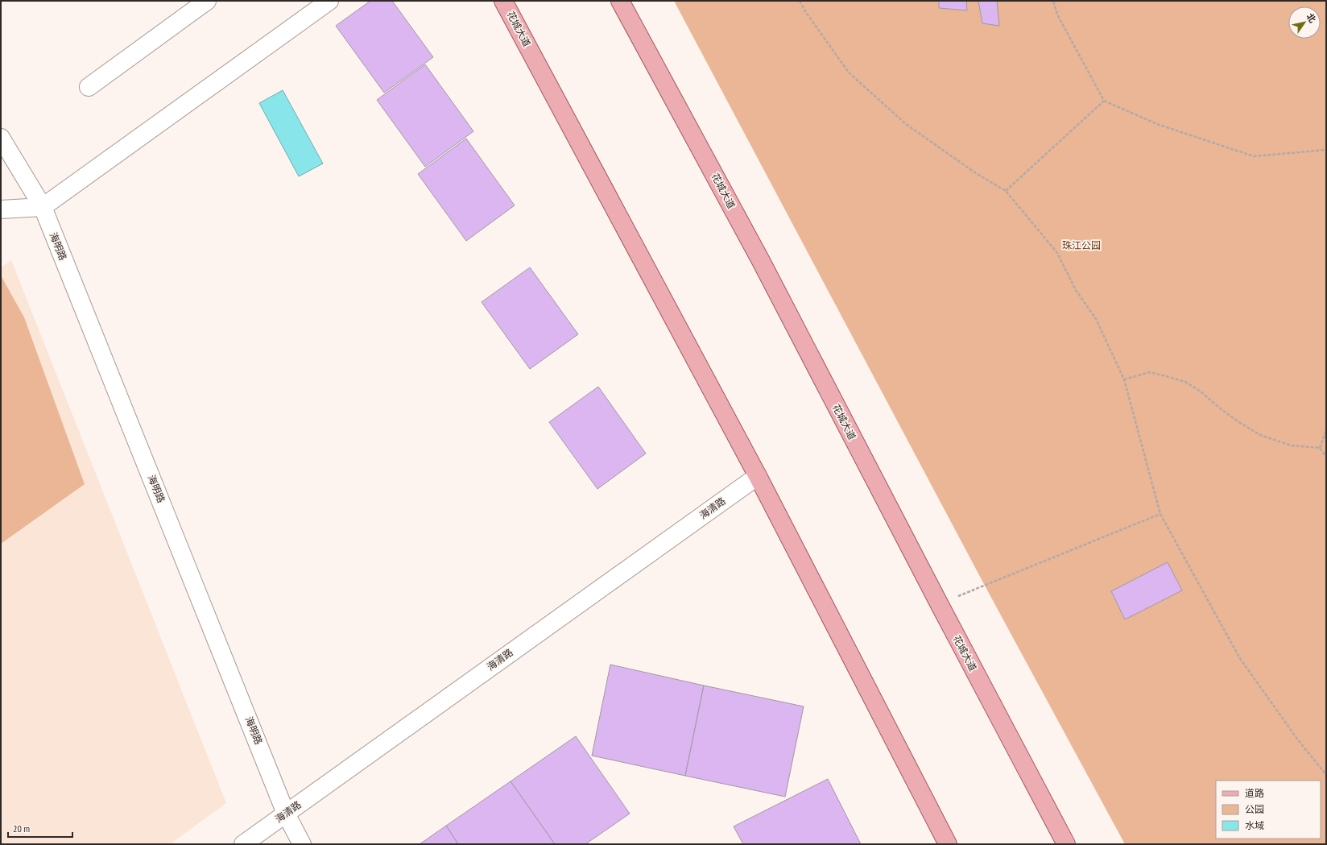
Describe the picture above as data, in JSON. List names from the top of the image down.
{
  "streets": {
    "main road": ["花城大道"],
    "street": ["海明路", "海清路"]
  },
  "crossings": [
    ["花城大道", "海清路"],
    ["海明路", "海清路"]
  ],
  "parks": ["珠江公园"],
  "legend": ["道路", "公园", "水域"],
  "scale_bar": "20 m",
  "north": "top right"
}
